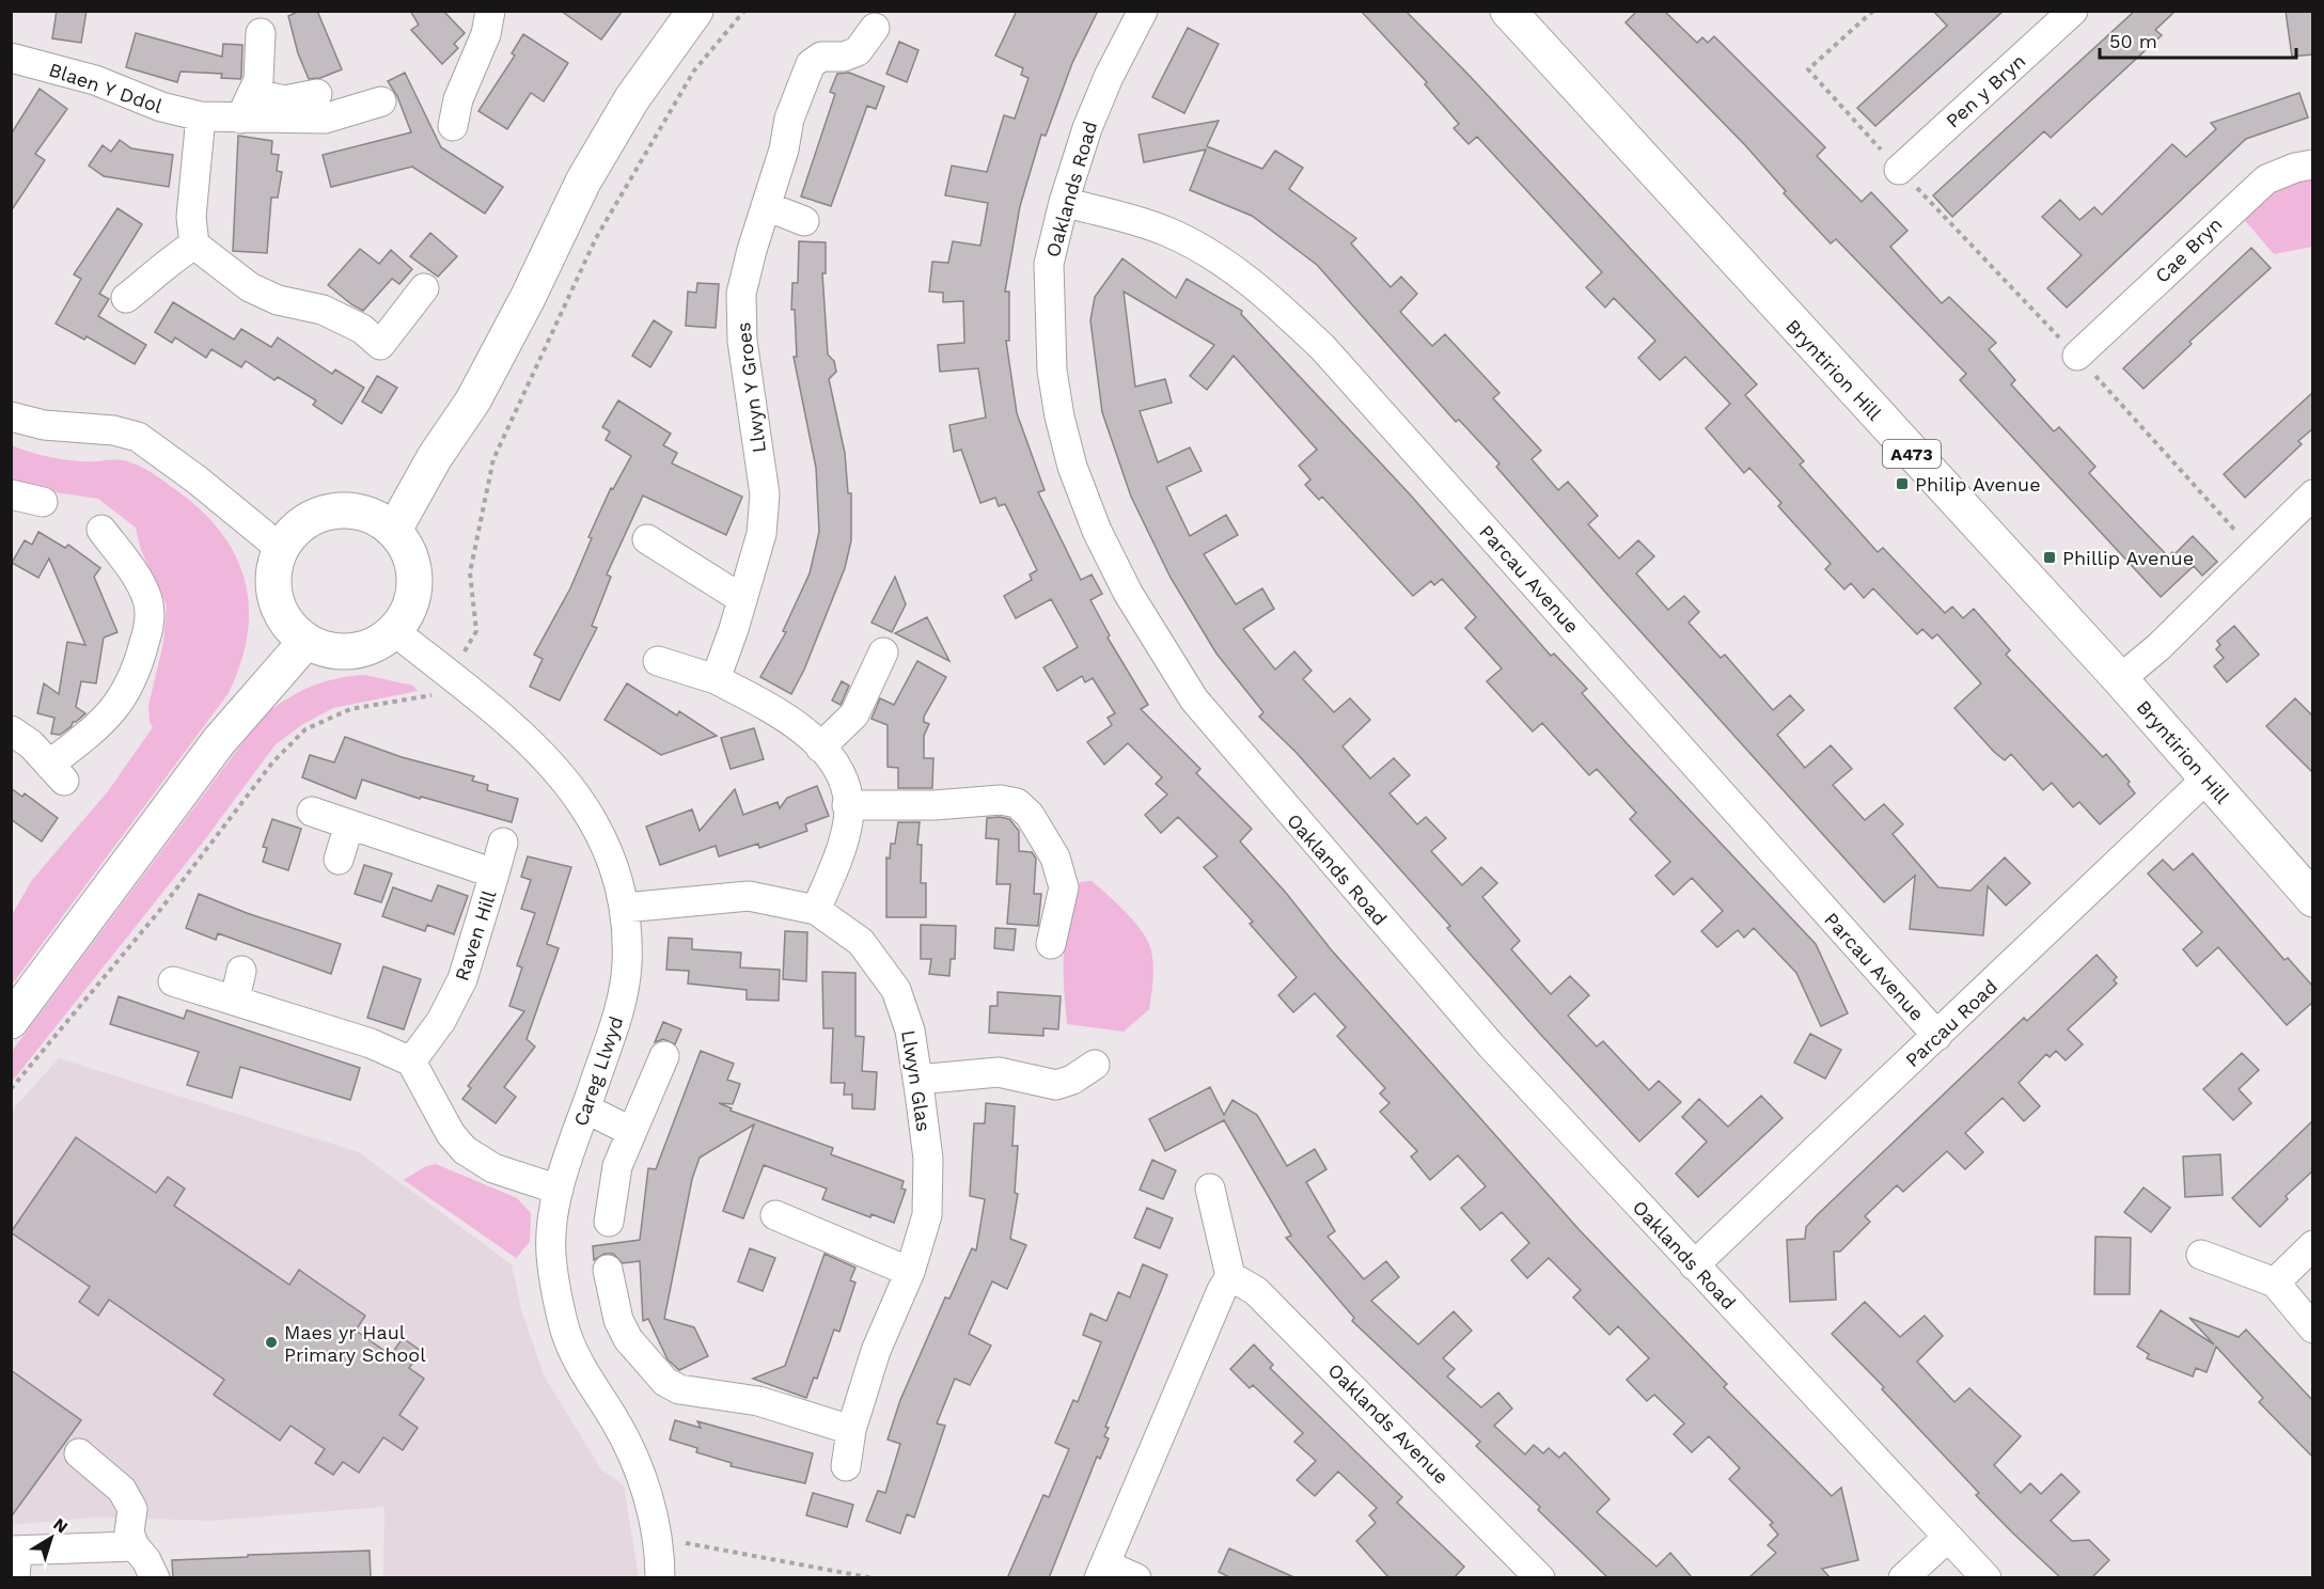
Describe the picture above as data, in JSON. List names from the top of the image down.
{
  "streets": {
    "main road": ["Bryntirion Hill", "A473"],
    "street": [
      "Blaen Y Ddol",
      "Pen y Bryn",
      "Oaklands Road",
      "Cae Bryn",
      "Llwyn Y Groes",
      "Parcau Avenue",
      "Raven Hill",
      "Parcau Road",
      "Careg Llwyd",
      "Llwyn Glas",
      "Oaklands Avenue"
    ]
  },
  "crossings": [
    ["Oaklands Road", "Parcau Avenue"],
    ["Oaklands Road", "Parcau Road"],
    ["Bryntirion Hill", "Parcau Road"],
    ["Parcau Avenue", "Parcau Road"],
    ["Careg Llwyd", "Llwyn Glas"]
  ],
  "places": {
    "transit": ["Philip Avenue", "Phillip Avenue"],
    "other": ["Maes yr Haul Primary School"]
  },
  "scale_bar": "50 m",
  "north": "top right"
}
